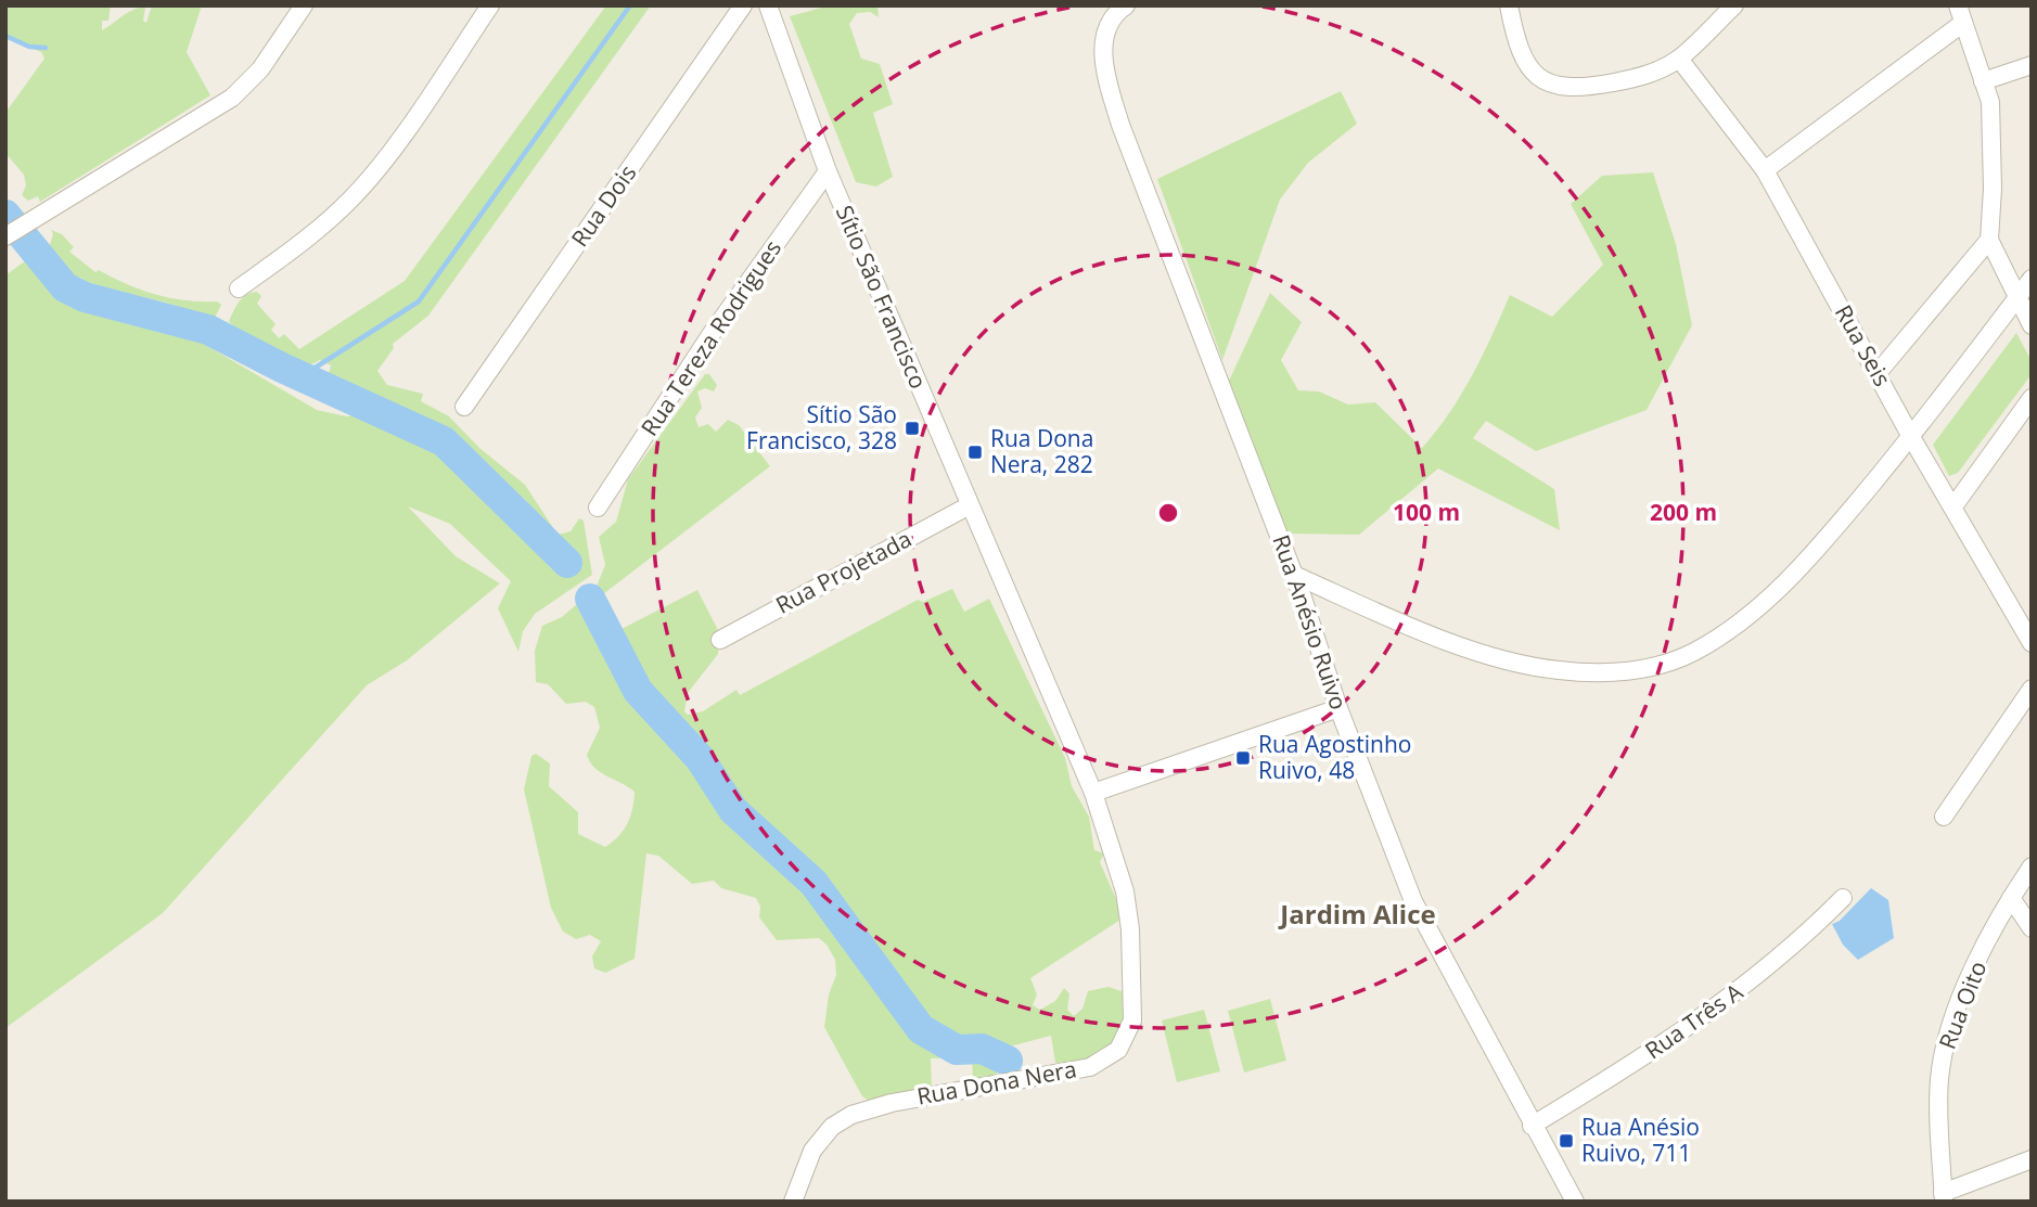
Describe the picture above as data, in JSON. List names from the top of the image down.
{
  "streets": {
    "street": [
      "Rua Dois",
      "Sítio São Francisco",
      "Rua Tereza Rodrigues",
      "Rua Seis",
      "Rua Projetada",
      "Rua Anésio Ruivo",
      "Rua Oito",
      "Rua Três A",
      "Rua Dona Nera"
    ]
  },
  "crossings": [
    ["Sítio São Francisco", "Rua Tereza Rodrigues"],
    ["Sítio São Francisco", "Rua Projetada"],
    ["Sítio São Francisco", "Rua Dona Nera"],
    ["Rua Anésio Ruivo", "Rua Três A"]
  ],
  "districts": ["Jardim Alice"],
  "places": {
    "transit": [
      "Sítio São Francisco, 328",
      "Rua Dona Nera, 282",
      "Rua Agostinho Ruivo, 48",
      "Rua Anésio Ruivo, 711"
    ]
  },
  "rings": ["100 m", "200 m"]
}
